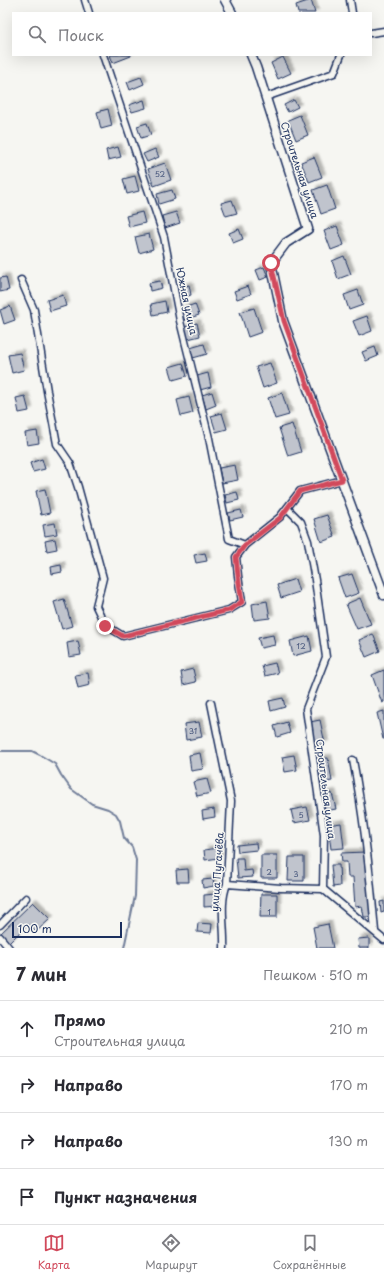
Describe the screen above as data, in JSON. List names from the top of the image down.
{
  "streets": {
    "street": ["Строительная улица", "Южная улица", "улица Пугачёва"]
  },
  "house_numbers": [
    "52",
    "12",
    "31",
    "5",
    "2",
    "3",
    "1"
  ],
  "scale_bar": "100 m",
  "page": {
    "search": "Поиск",
    "scale": "100 m",
    "heading": ["7 мин", "Пешком · 510 m"],
    "list": [
      ["Прямо", "Строительная улица", "210 m"],
      ["Направо", "170 m"],
      ["Направо", "130 m"],
      "Пункт назначения"
    ],
    "nav": ["Карта", "Маршрут", "Сохранённые"]
  }
}
